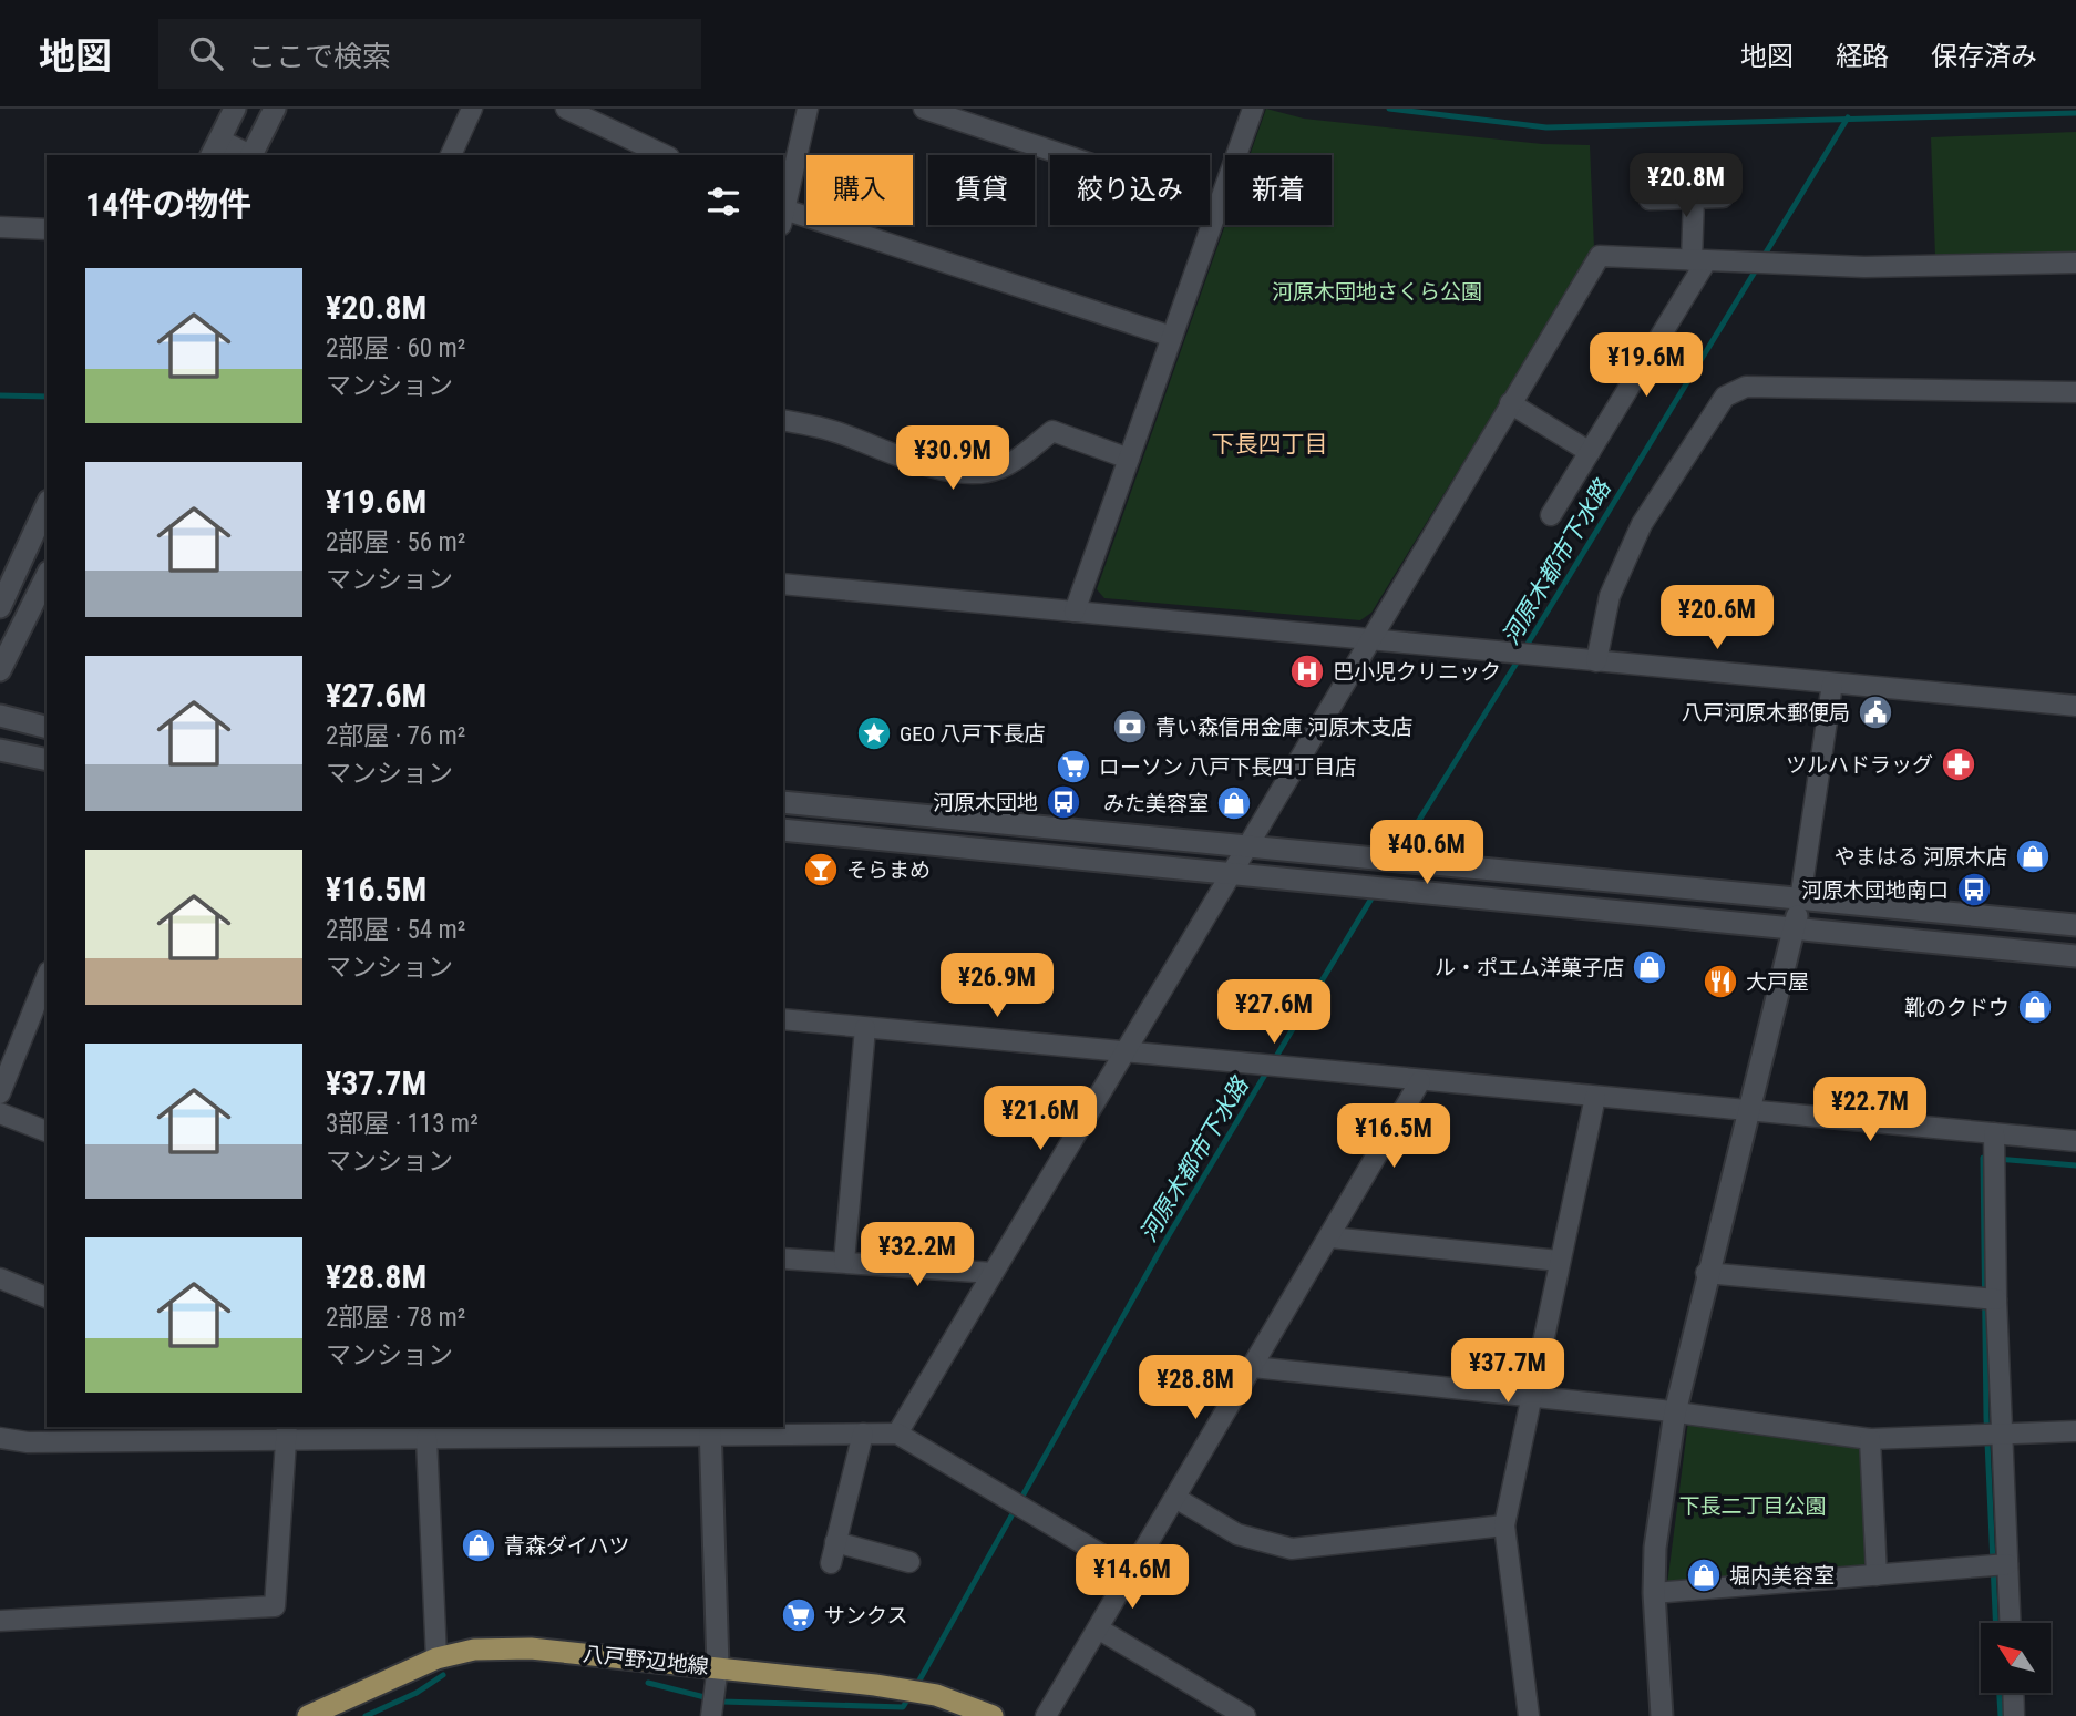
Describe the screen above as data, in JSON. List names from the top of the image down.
{
  "streets": {
    "main road": ["八戸野辺地線"]
  },
  "districts": ["下長四丁目"],
  "water": ["河原木都市下水路"],
  "parks": ["河原木団地さくら公園", "下長二丁目公園"],
  "places": {
    "hospital": ["巴小児クリニック"],
    "public building": ["八戸河原木郵便局"],
    "bank": ["青い森信用金庫 河原木支店"],
    "place": ["GEO 八戸下長店"],
    "pharmacy": ["ツルハドラッグ"],
    "supermarket": ["ローソン 八戸下長四丁目店", "サンクス"],
    "bus stop": ["河原木団地", "河原木団地南口"],
    "shop": [
      "みた美容室",
      "やまはる 河原木店",
      "ル・ポエム洋菓子店",
      "靴のクドウ",
      "青森ダイハツ",
      "堀内美容室"
    ],
    "bar": ["そらまめ"],
    "restaurant": ["大戸屋"]
  },
  "north": "top left",
  "page": {
    "header": "地図",
    "search": "ここで検索",
    "nav": ["地図", "経路", "保存済み"],
    "price": [
      "¥20.8M",
      "¥19.6M",
      "¥30.9M",
      "¥20.6M",
      "¥40.6M",
      "¥26.9M",
      "¥27.6M",
      "¥22.7M",
      "¥21.6M",
      "¥16.5M",
      "¥32.2M",
      "¥37.7M",
      "¥28.8M",
      "¥14.6M"
    ],
    "chip": [
      "購入",
      "賃貸",
      "絞り込み",
      "新着"
    ],
    "heading": "14件の物件",
    "list": [
      {
        "name": "¥20.8M",
        "note": "2部屋 · 60 m² · マンション"
      },
      {
        "name": "¥19.6M",
        "note": "2部屋 · 56 m² · マンション"
      },
      {
        "name": "¥27.6M",
        "note": "2部屋 · 76 m² · マンション"
      },
      {
        "name": "¥16.5M",
        "note": "2部屋 · 54 m² · マンション"
      },
      {
        "name": "¥37.7M",
        "note": "3部屋 · 113 m² · マンション"
      },
      {
        "name": "¥28.8M",
        "note": "2部屋 · 78 m² · マンション"
      }
    ]
  }
}
